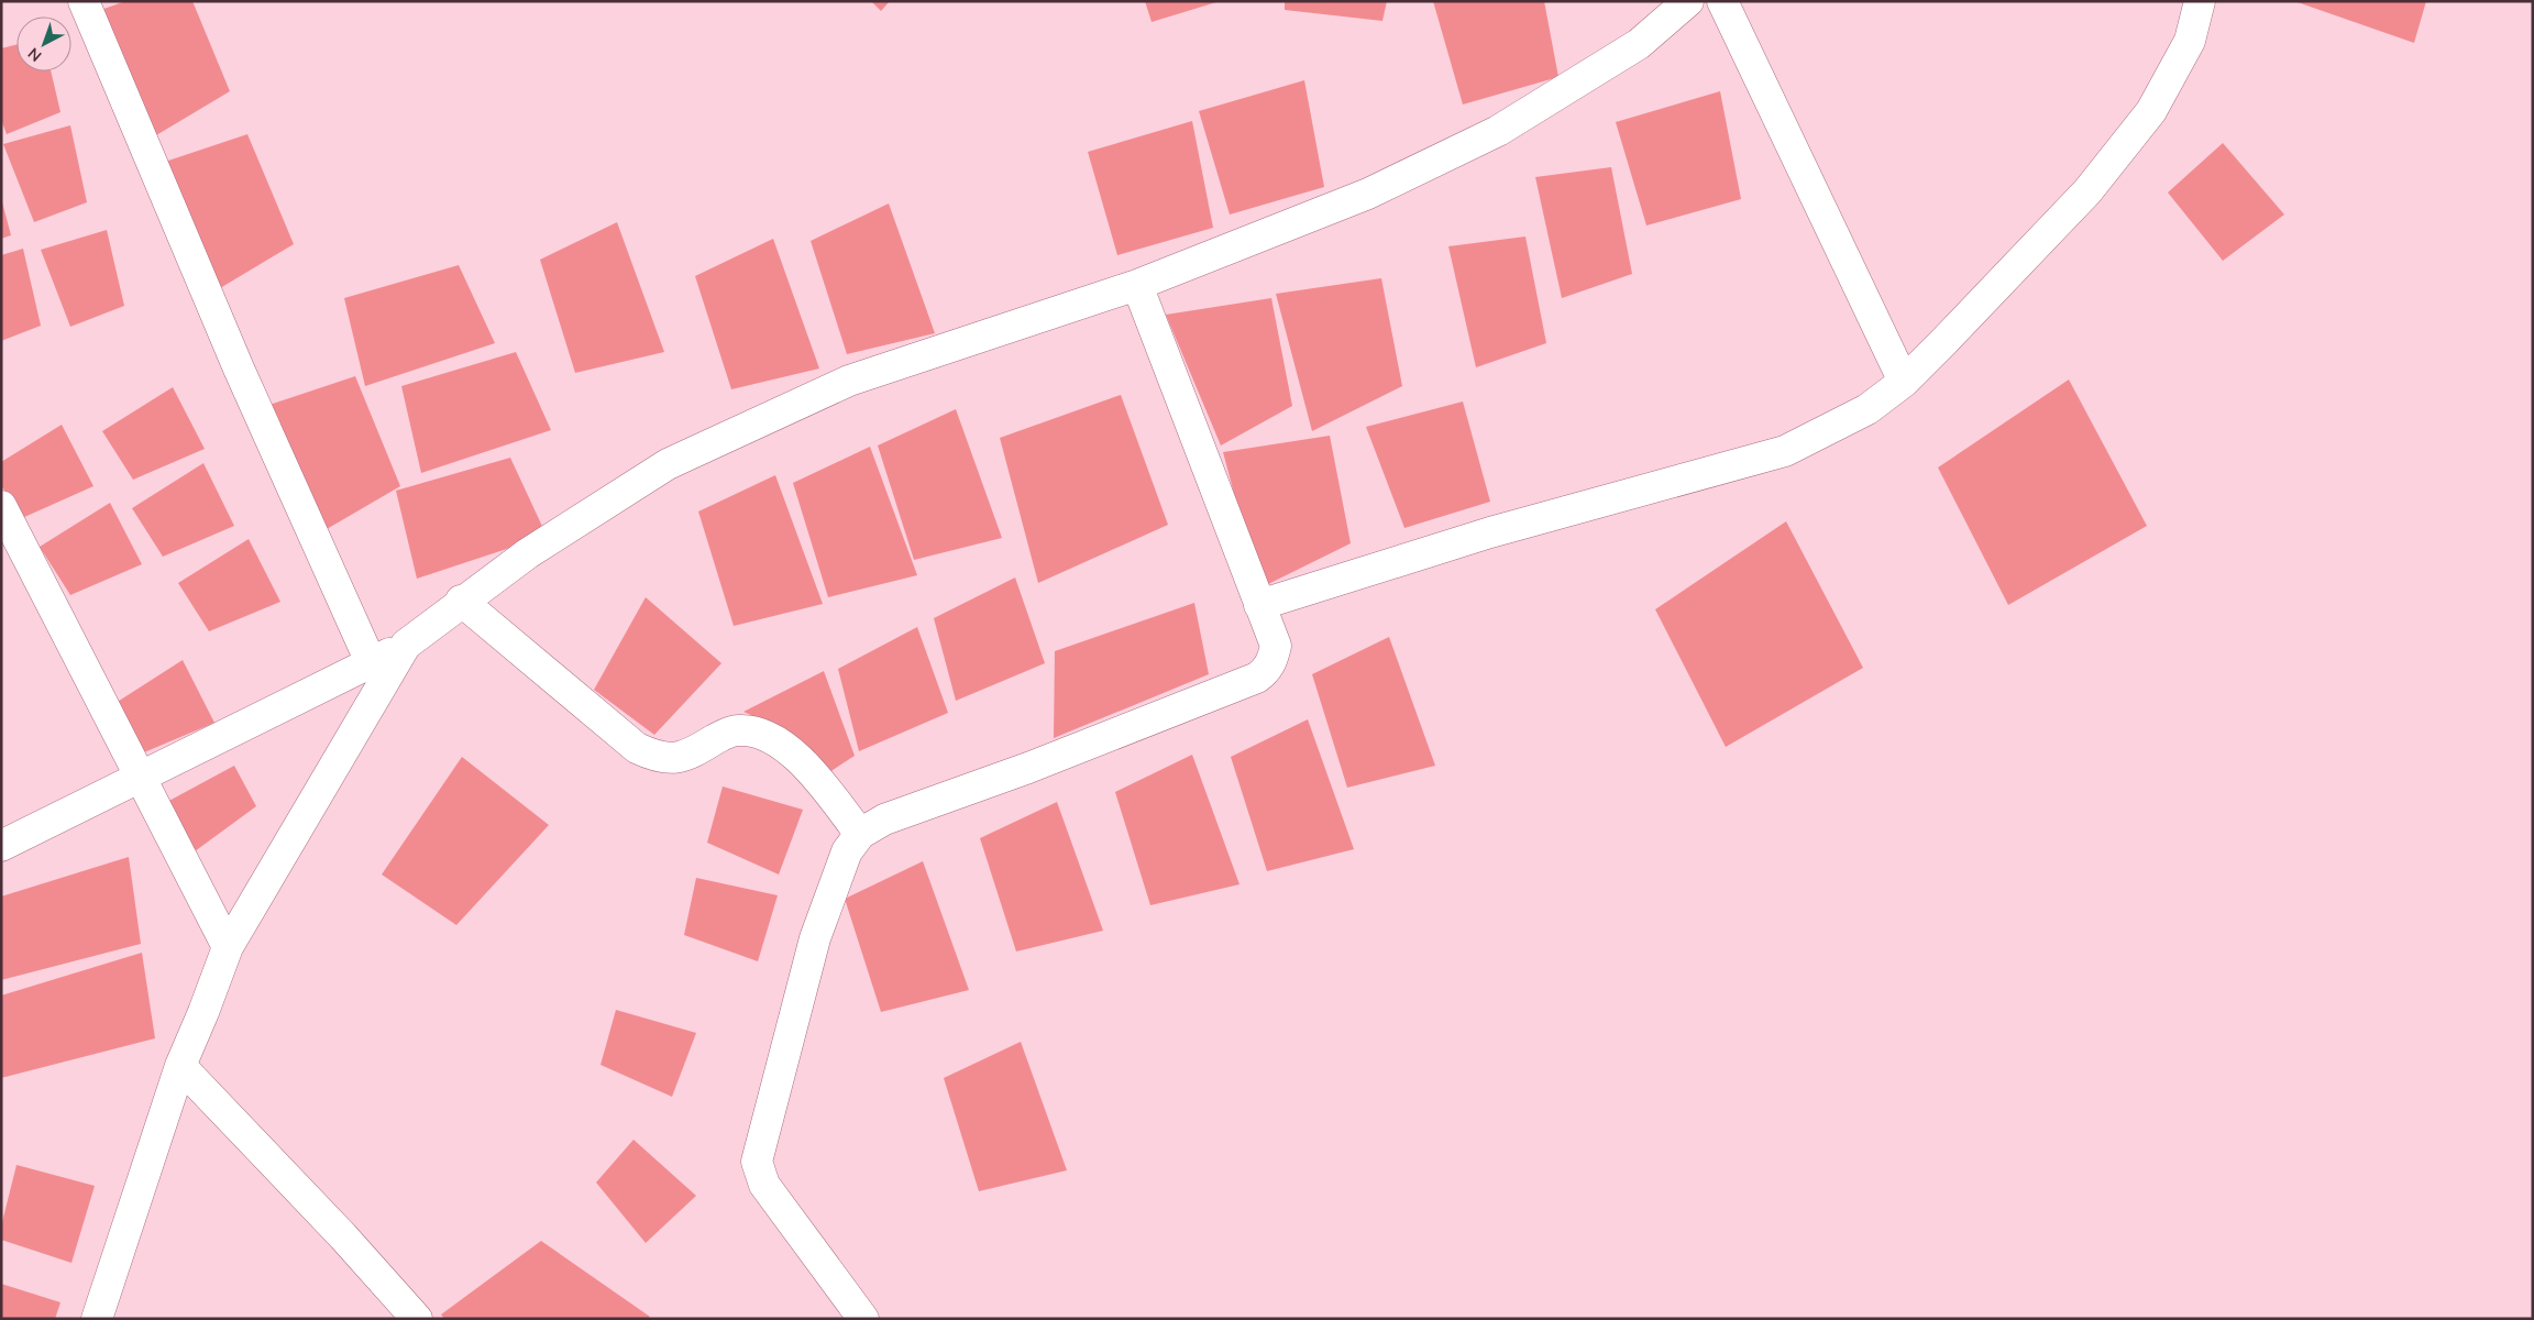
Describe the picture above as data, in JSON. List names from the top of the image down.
{
  "north": "bottom left"
}
